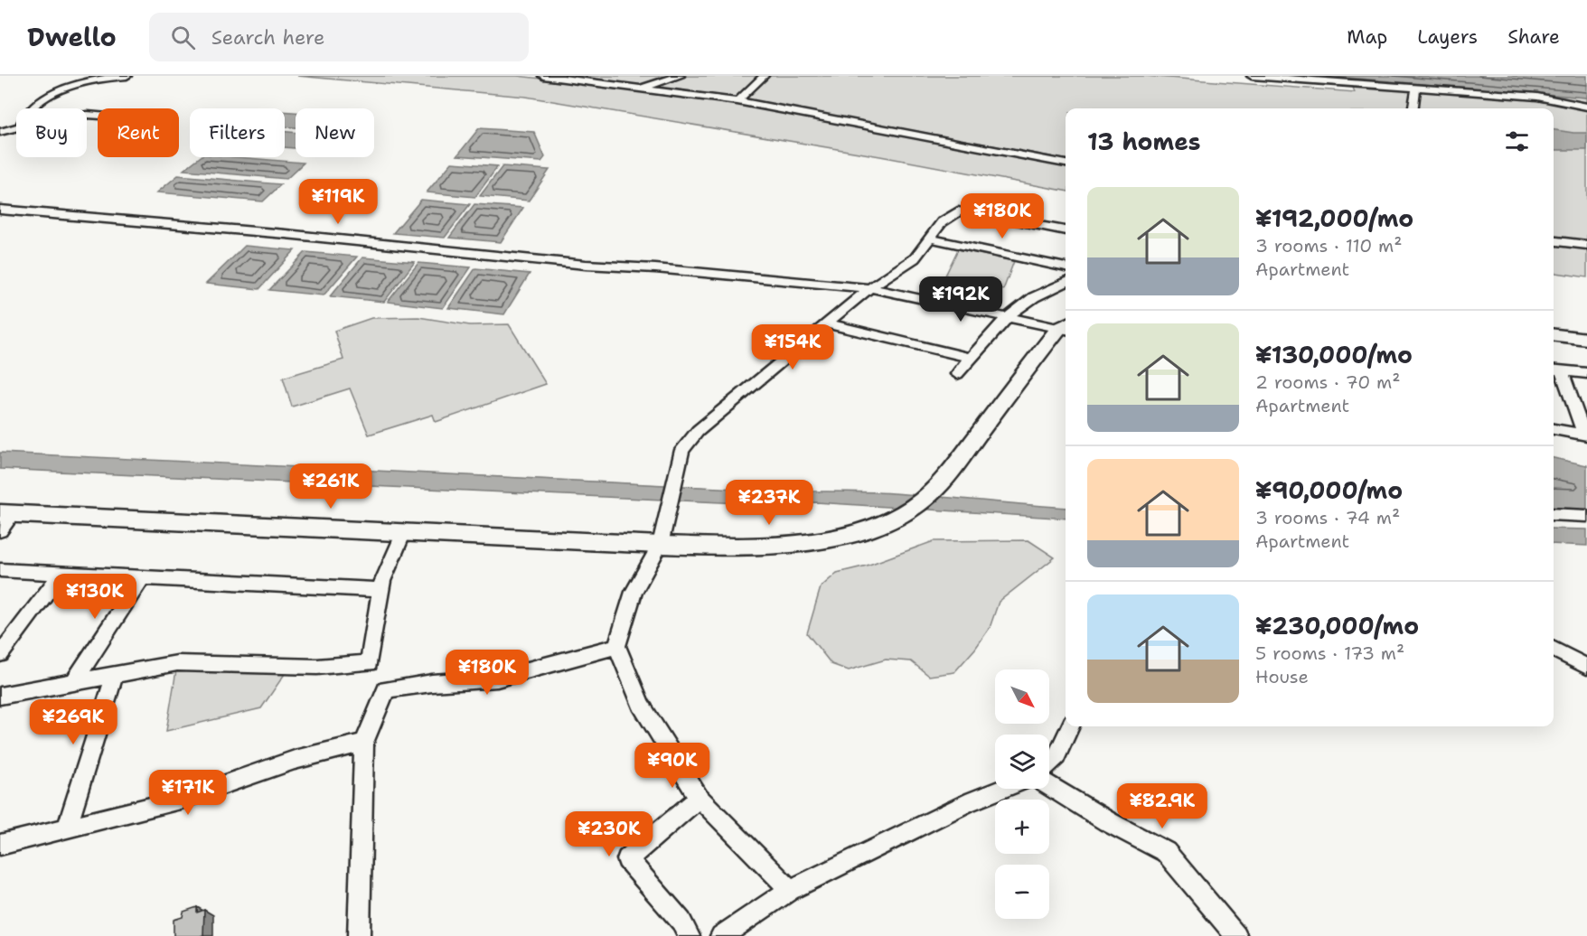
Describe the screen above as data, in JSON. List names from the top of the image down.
{
  "north": "bottom right",
  "page": {
    "header": "Dwello",
    "search": "Search here",
    "nav": ["Map", "Layers", "Share"],
    "chip": [
      "Buy",
      "Rent",
      "Filters",
      "New"
    ],
    "heading": "13 homes",
    "list": [
      {
        "name": "¥192,000/mo",
        "note": "3 rooms · 110 m² · Apartment"
      },
      {
        "name": "¥130,000/mo",
        "note": "2 rooms · 70 m² · Apartment"
      },
      {
        "name": "¥90,000/mo",
        "note": "3 rooms · 74 m² · Apartment"
      },
      {
        "name": "¥230,000/mo",
        "note": "5 rooms · 173 m² · House"
      }
    ],
    "price": [
      "¥119K",
      "¥180K",
      "¥192K",
      "¥154K",
      "¥261K",
      "¥237K",
      "¥130K",
      "¥180K",
      "¥269K",
      "¥90K",
      "¥171K",
      "¥82.9K",
      "¥230K"
    ],
    "map_buttons": ["+", "−"]
  }
}
